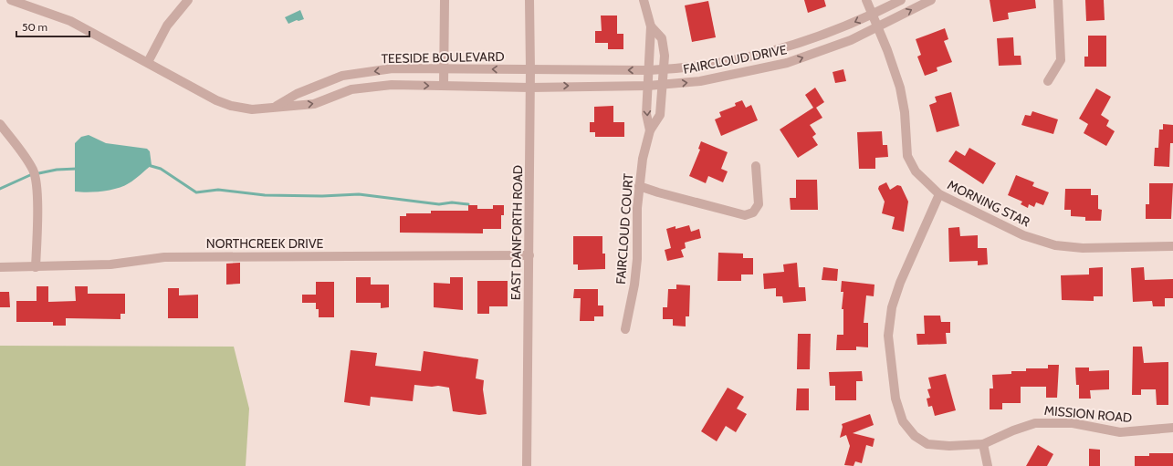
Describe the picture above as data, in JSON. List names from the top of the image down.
{
  "streets": {
    "street": [
      "TEESIDE BOULEVARD",
      "FAIRCLOUD DRIVE",
      "MORNING STAR",
      "FAIRCLOUD COURT",
      "EAST DANFORTH ROAD",
      "NORTHCREEK DRIVE",
      "MISSION ROAD"
    ]
  },
  "crossings": [
    ["TEESIDE BOULEVARD", "FAIRCLOUD DRIVE"],
    ["TEESIDE BOULEVARD", "EAST DANFORTH ROAD"],
    ["FAIRCLOUD DRIVE", "MORNING STAR"],
    ["FAIRCLOUD DRIVE", "FAIRCLOUD COURT"],
    ["FAIRCLOUD DRIVE", "EAST DANFORTH ROAD"],
    ["MORNING STAR", "MISSION ROAD"],
    ["EAST DANFORTH ROAD", "NORTHCREEK DRIVE"]
  ],
  "scale_bar": "50 m"
}
